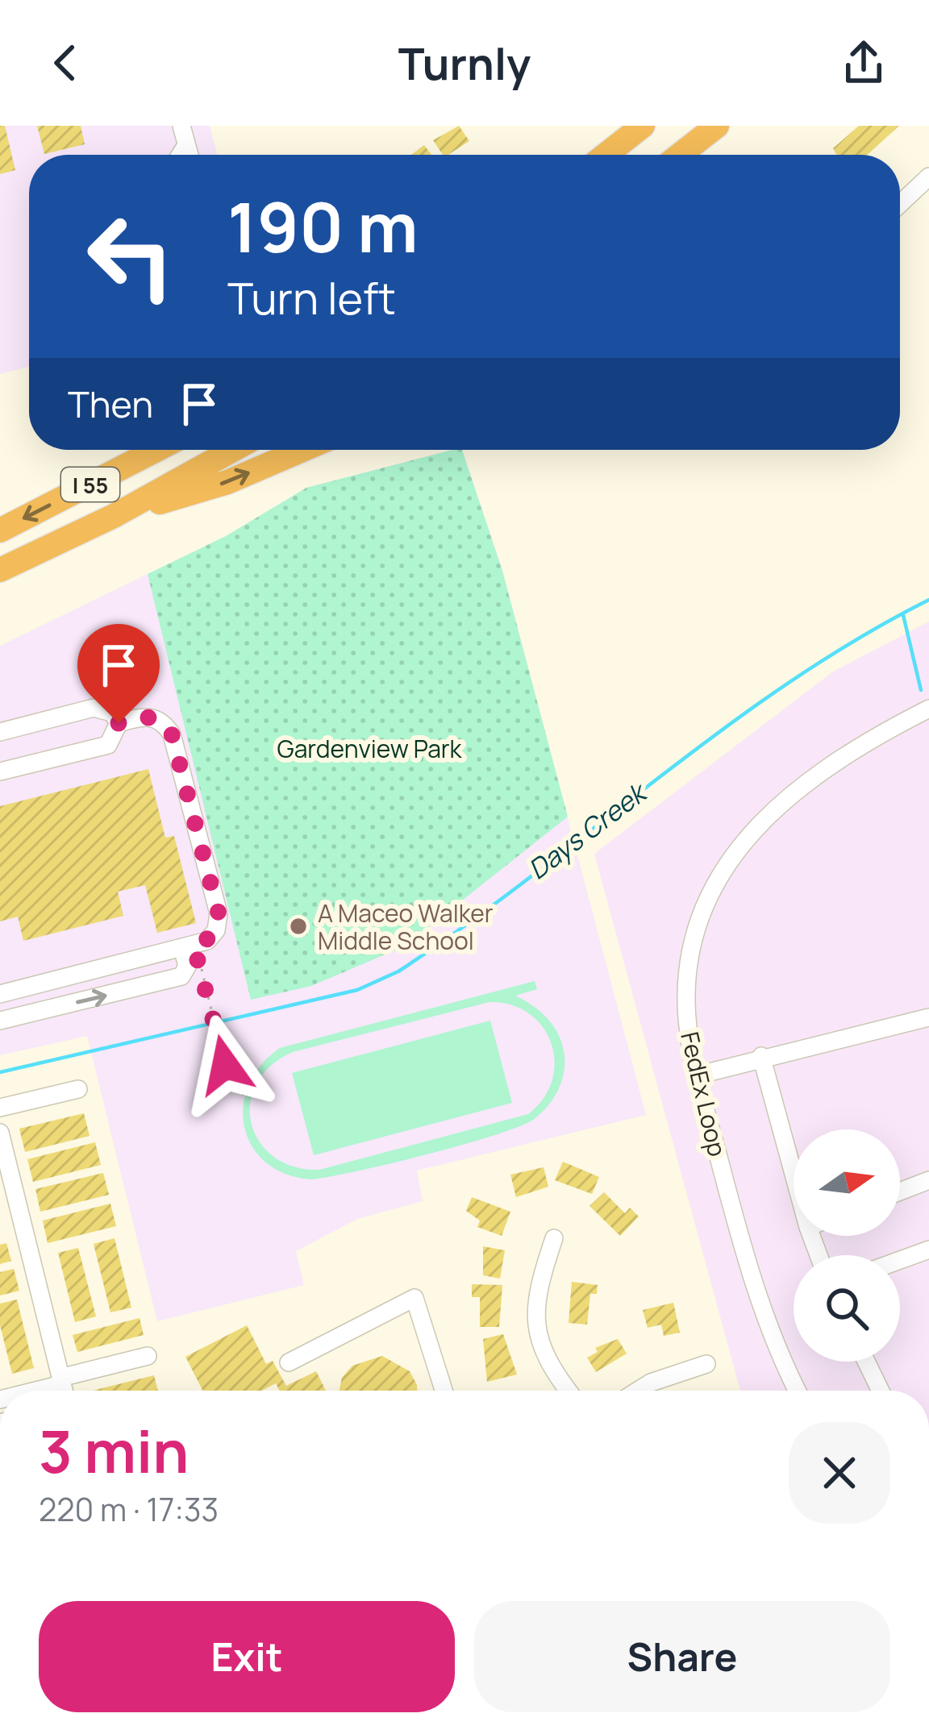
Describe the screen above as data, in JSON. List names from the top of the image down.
{
  "streets": {
    "highway": ["I 55"],
    "street": ["FedEx Loop"]
  },
  "water": ["Days Creek"],
  "parks": ["Gardenview Park"],
  "places": ["A Maceo Walker Middle School"],
  "north": "right",
  "page": {
    "header": "Turnly",
    "turn": ["190 m", "Turn left"],
    "then": "Then",
    "heading": ["3 min", "220 m · 17:33"],
    "buttons": ["Exit", "Share"]
  }
}
